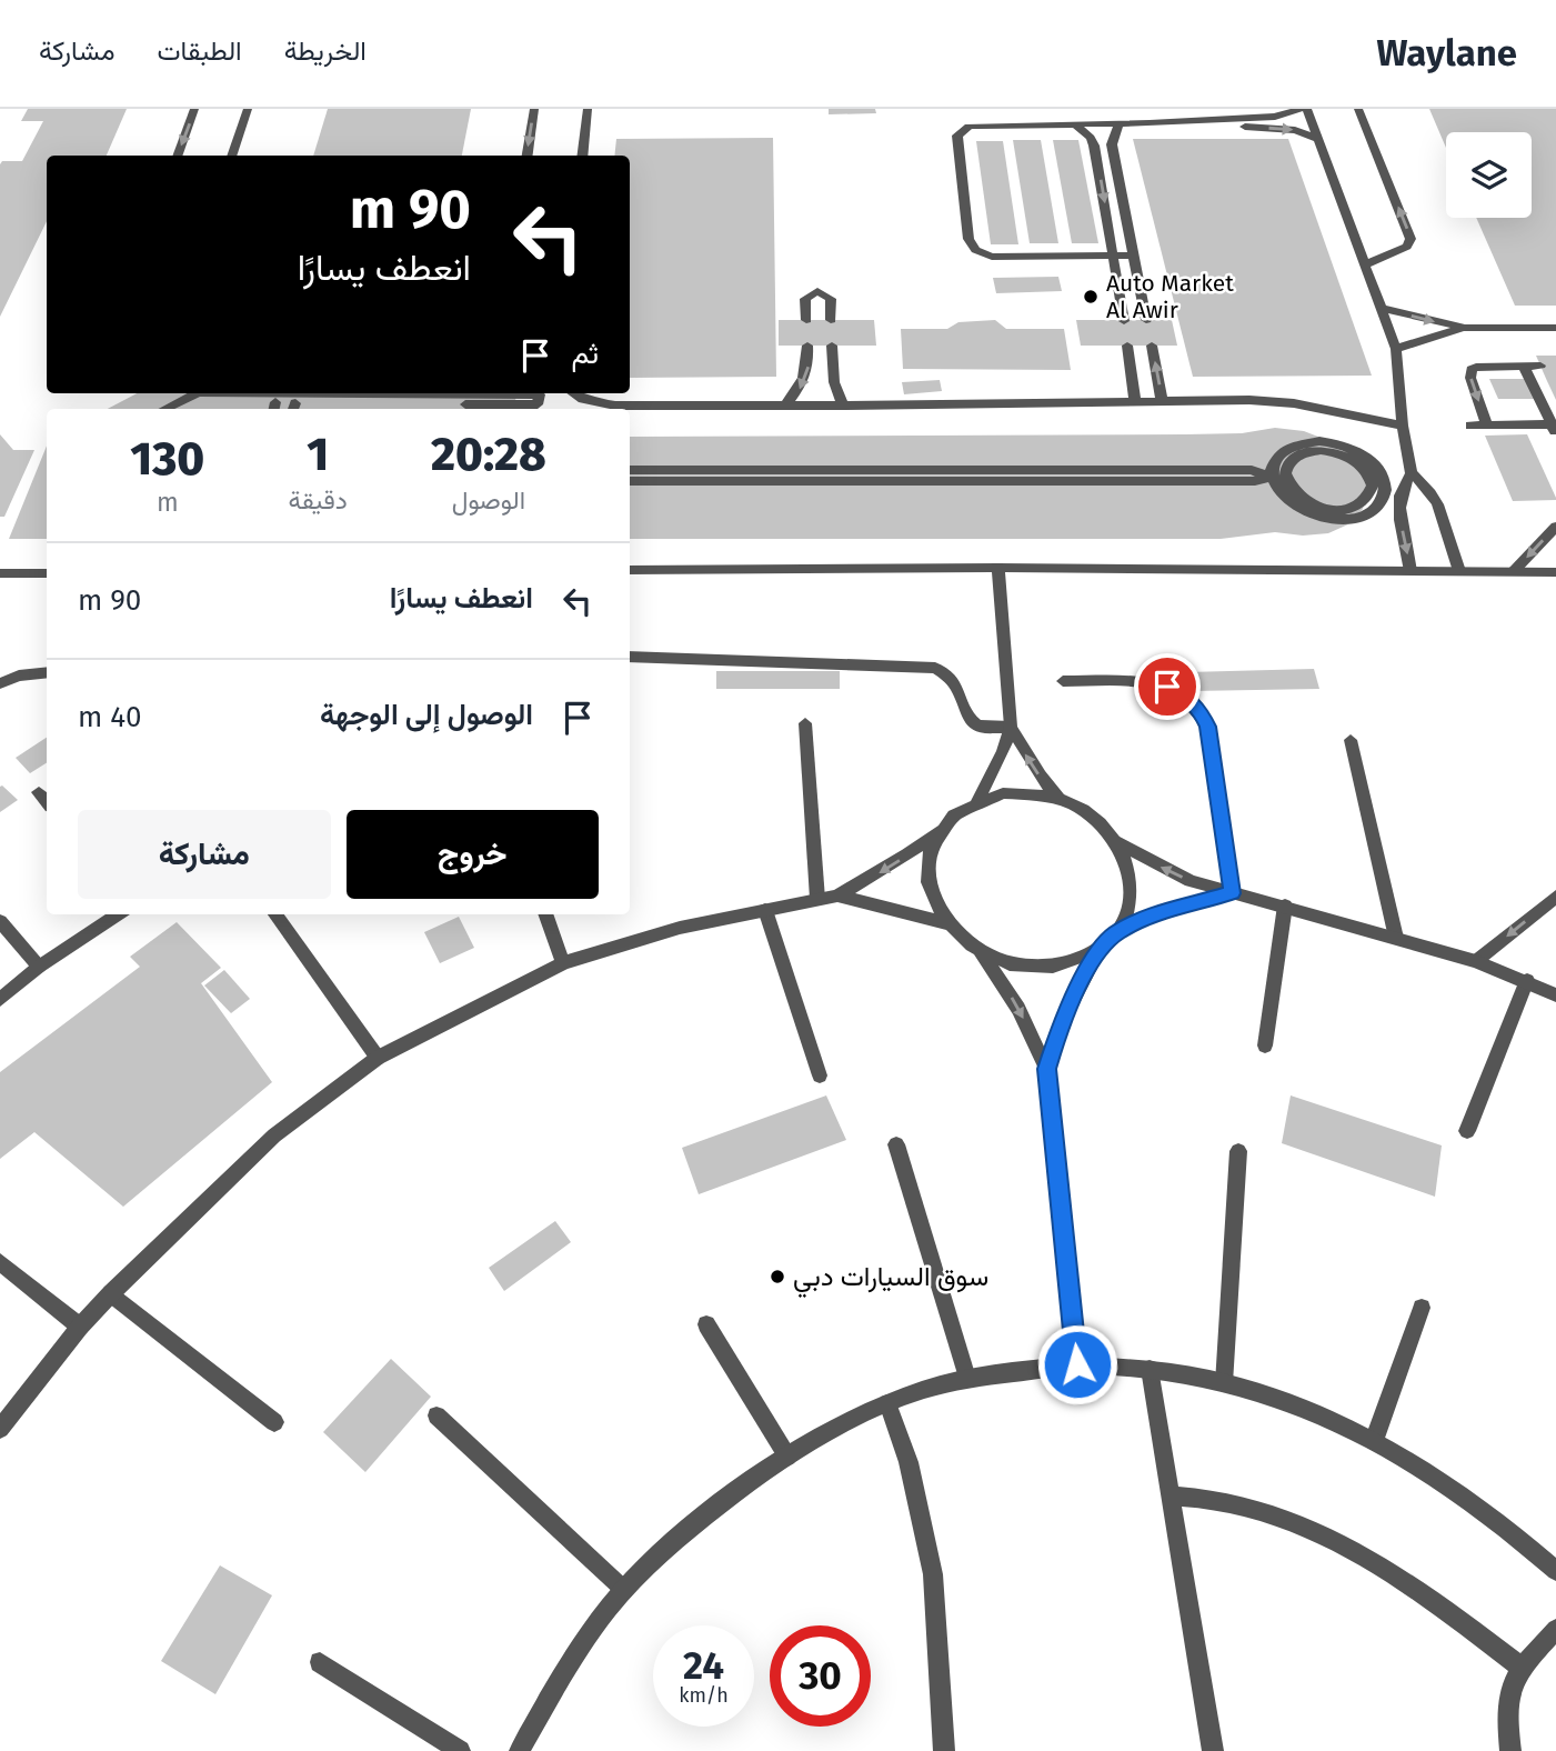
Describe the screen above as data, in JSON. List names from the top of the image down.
{
  "places": ["Auto Market Al Awir", "سوق السيارات دبي"],
  "page": {
    "header": "Waylane",
    "nav": ["الخريطة", "الطبقات", "مشاركة"],
    "turn": ["90 m", "انعطف يسارًا"],
    "then": "ثم",
    "eta": [
      "20:28",
      "الوصول",
      "1",
      "دقيقة",
      "130",
      "m"
    ],
    "list": [
      {
        "name": "انعطف يسارًا",
        "value": "90 m"
      },
      {
        "name": "الوصول إلى الوجهة",
        "value": "40 m"
      }
    ],
    "buttons": ["خروج", "مشاركة"],
    "speed": "24 km/h",
    "limit": "30"
  }
}
